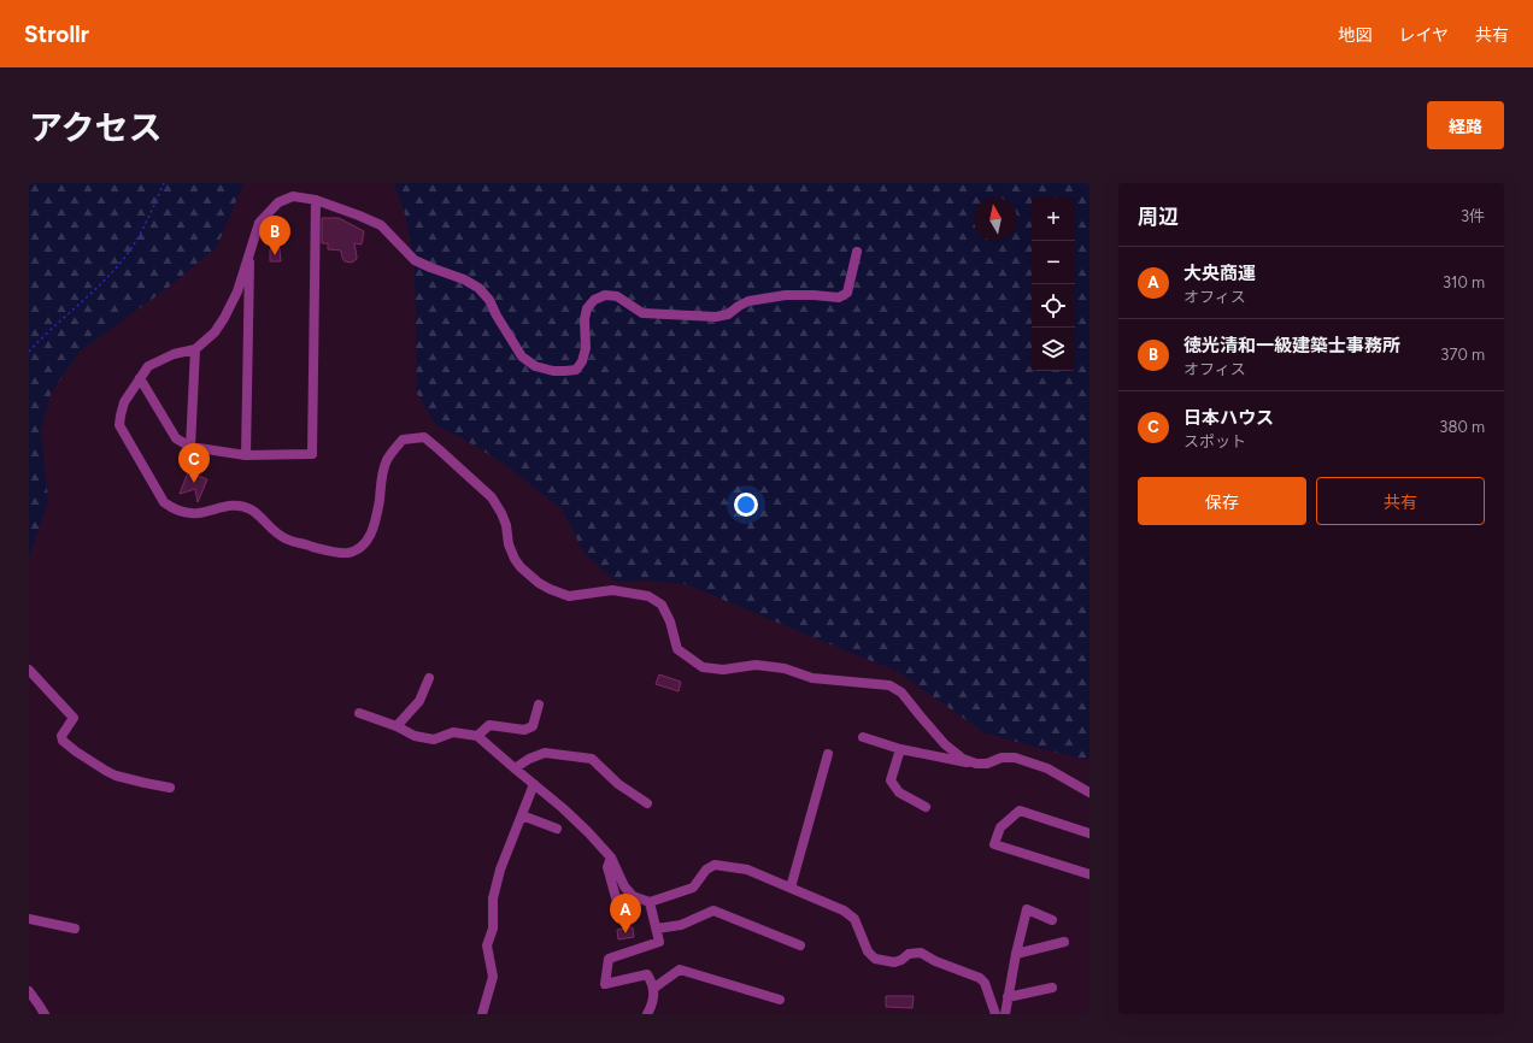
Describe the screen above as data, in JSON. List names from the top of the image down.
{
  "north": "top",
  "page": {
    "header": "Strollr",
    "nav": ["地図", "レイヤ", "共有"],
    "title": "アクセス",
    "buttons": [
      "経路",
      ["保存", "共有"]
    ],
    "heading": ["周辺", "3件"],
    "map_buttons": ["+", "−"],
    "pins": ["B", "C", "A"],
    "list": [
      {
        "mark": "A",
        "name": "大央商運",
        "note": "オフィス",
        "value": "310 m"
      },
      {
        "mark": "B",
        "name": "徳光清和一級建築士事務所",
        "note": "オフィス",
        "value": "370 m"
      },
      {
        "mark": "C",
        "name": "日本ハウス",
        "note": "スポット",
        "value": "380 m"
      }
    ]
  }
}
